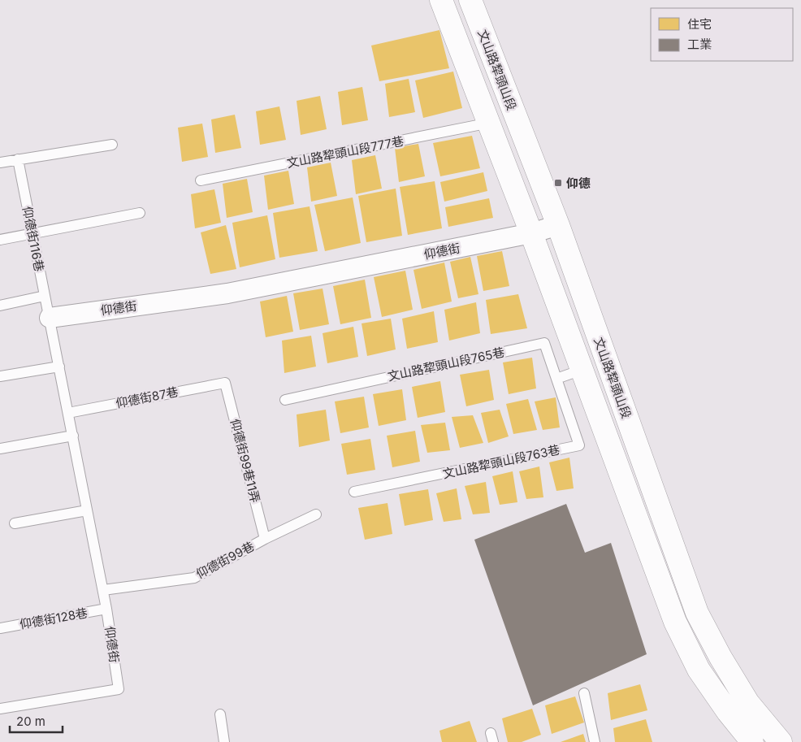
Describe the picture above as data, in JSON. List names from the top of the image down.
{
  "streets": {
    "main road": ["文山路犂頭山段"],
    "street": ["仰德街"],
    "lane": [
      "文山路犂頭山段777巷",
      "仰德街116巷",
      "文山路犂頭山段765巷",
      "仰德街87巷",
      "仰德街99巷11弄",
      "文山路犂頭山段763巷",
      "仰德街99巷",
      "仰德街128巷"
    ]
  },
  "crossings": [
    ["文山路犂頭山段", "仰德街"],
    ["仰德街116巷", "仰德街"],
    ["仰德街", "仰德街87巷"],
    ["仰德街", "仰德街99巷"],
    ["仰德街", "仰德街128巷"],
    ["文山路犂頭山段765巷", "文山路犂頭山段763巷"],
    ["仰德街87巷", "仰德街99巷11弄"],
    ["仰德街99巷11弄", "仰德街99巷"]
  ],
  "places": {
    "transit": ["仰德"]
  },
  "legend": ["住宅", "工業"],
  "scale_bar": "20 m"
}
